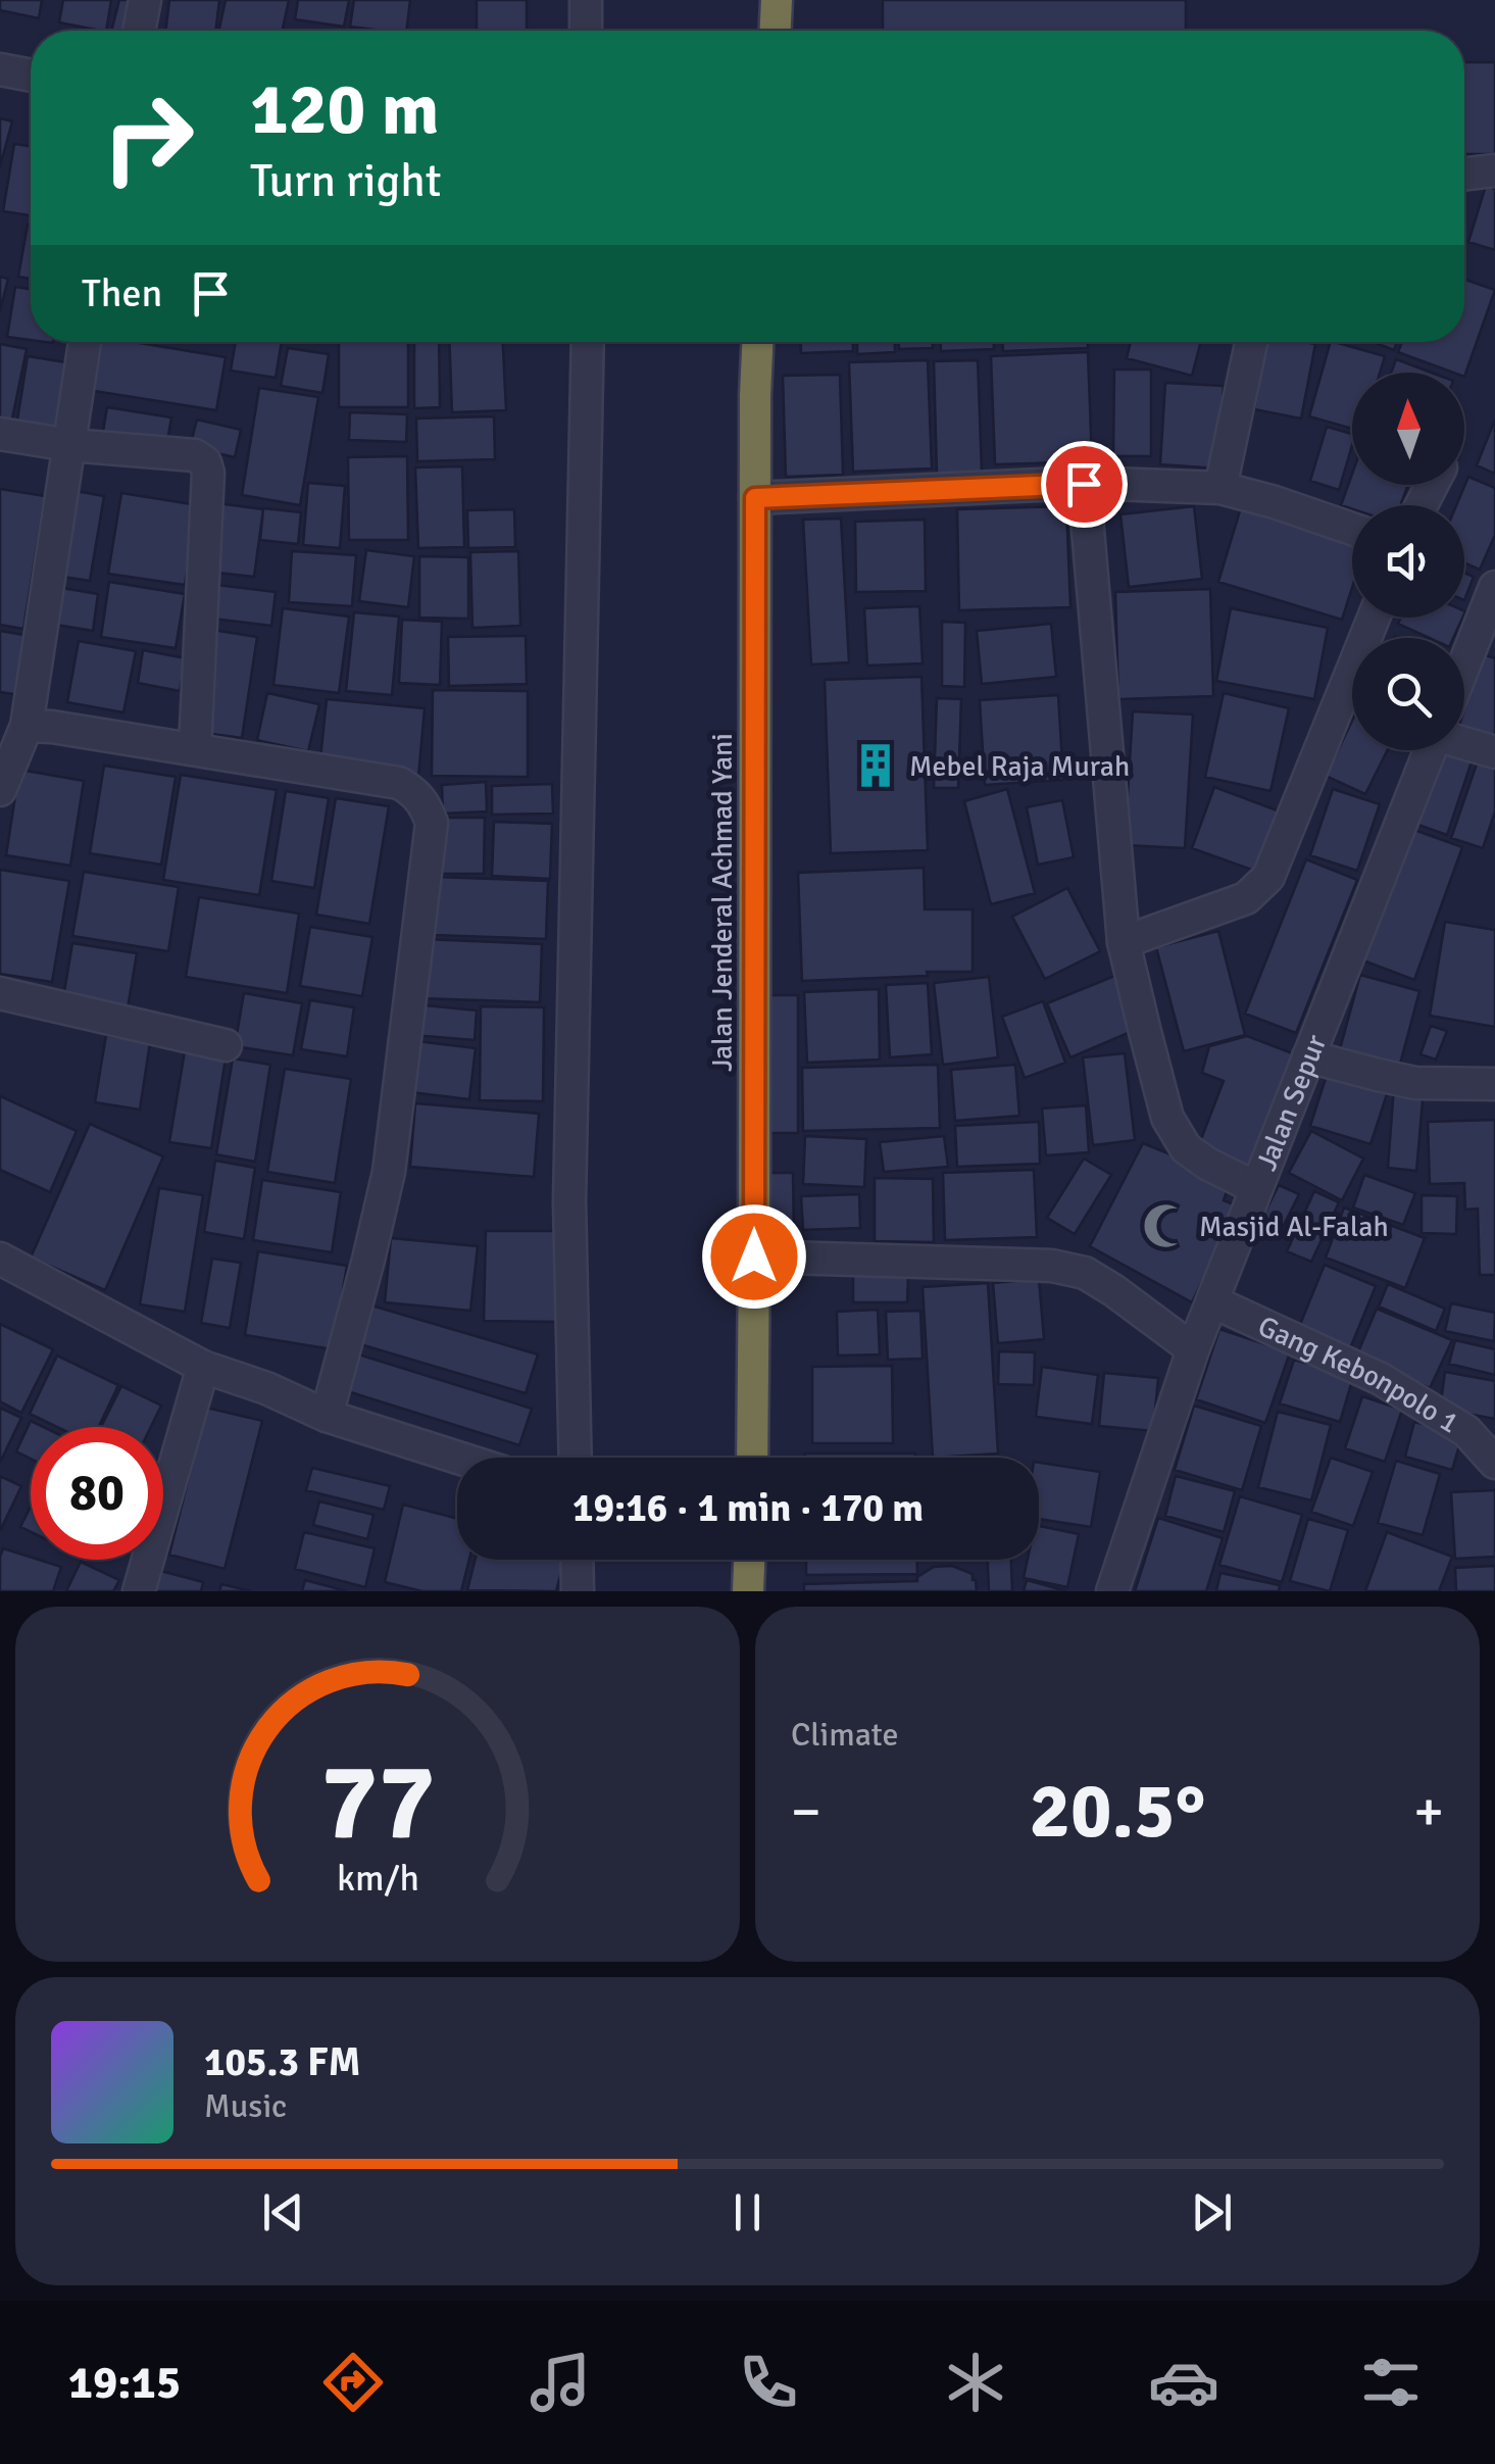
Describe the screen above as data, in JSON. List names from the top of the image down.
{
  "streets": {
    "highway": ["Jalan Jenderal Achmad Yani"],
    "street": ["Jalan Sepur", "Gang Kebonpolo 1"]
  },
  "crossings": [
    ["Jalan Sepur", "Gang Kebonpolo 1"]
  ],
  "places": {
    "building": ["Mebel Raja Murah"],
    "mosque": ["Masjid Al-Falah"]
  },
  "north": "top",
  "page": {
    "turn": ["120 m", "Turn right"],
    "then": "Then",
    "limit": "80",
    "trip": "19:16 · 1 min · 170 m",
    "tile": "Climate",
    "heat": ["−", "20.5°", "+"],
    "song": ["105.3 FM", "Music"],
    "tabs": "19:15",
    "gauge": ["77", "km/h"]
  }
}
